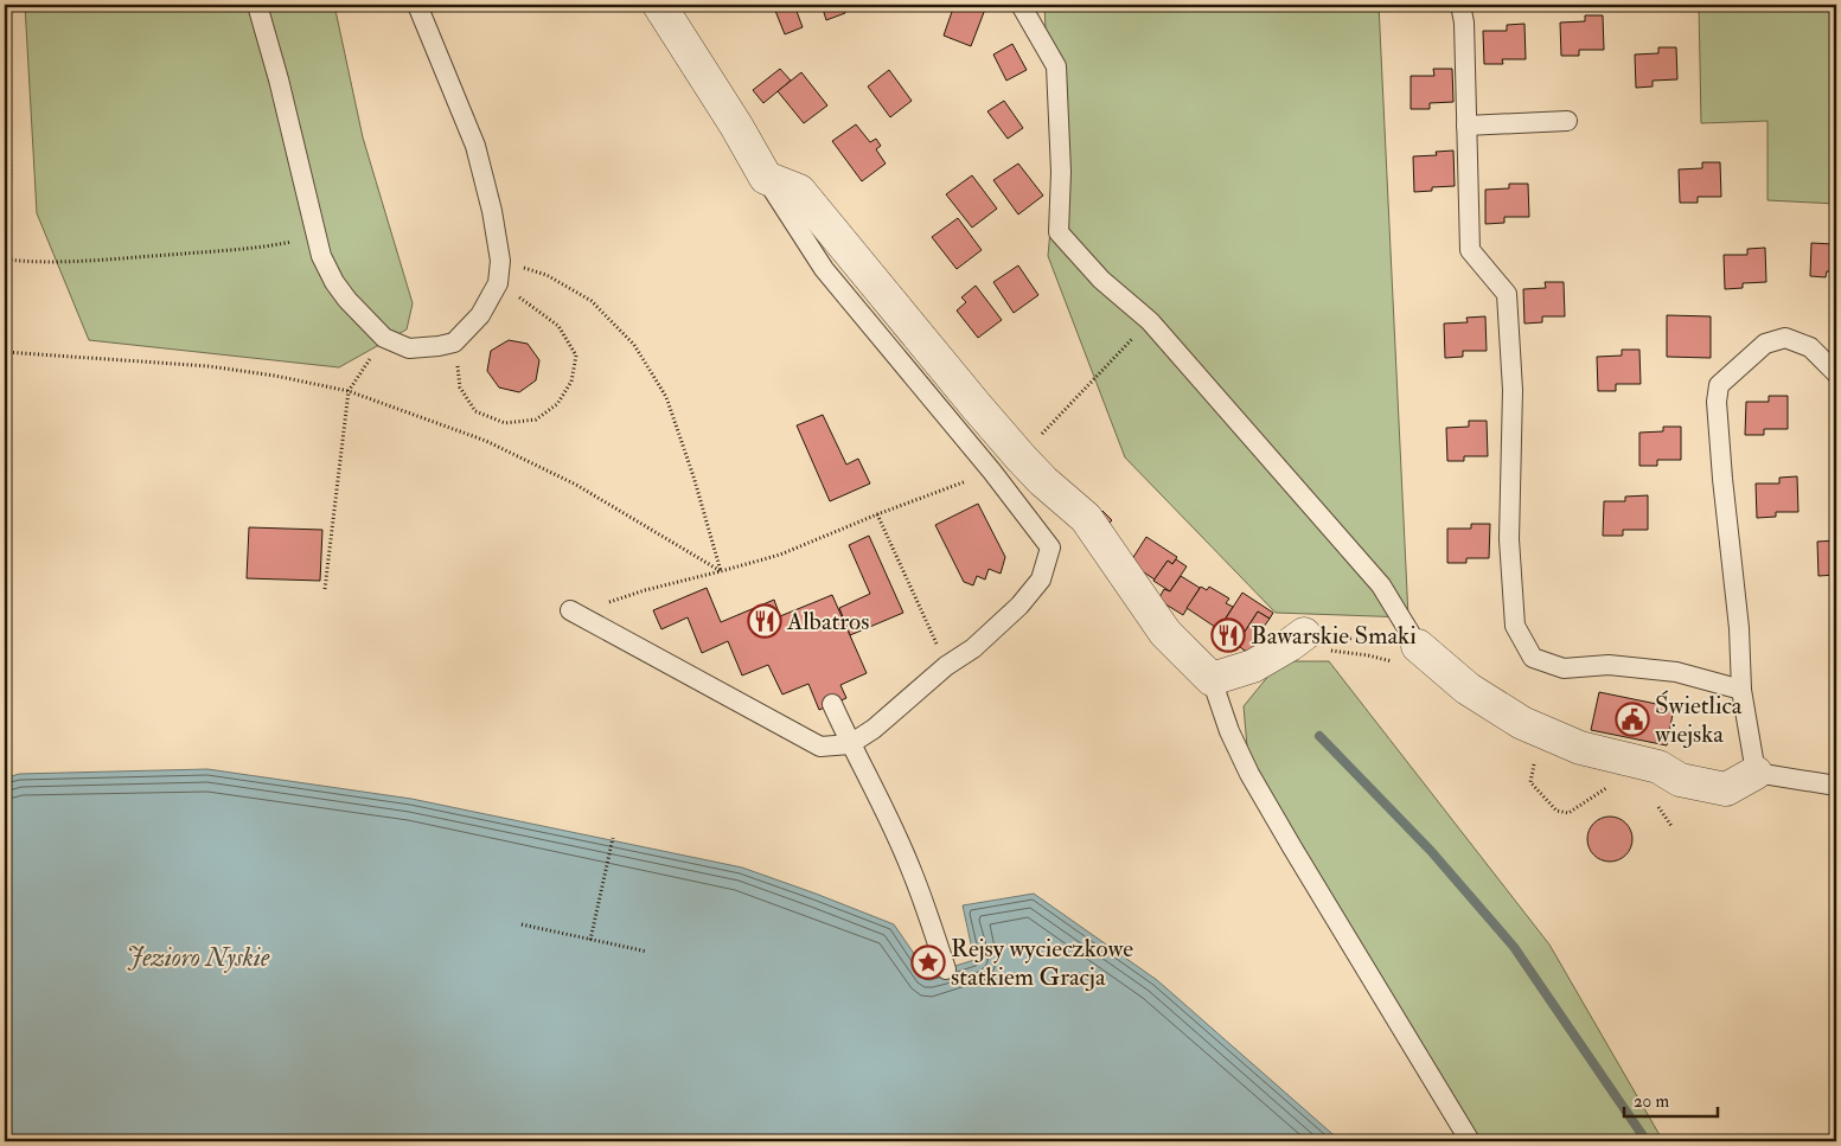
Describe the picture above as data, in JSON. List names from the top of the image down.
{
  "water": ["Jezioro Nyskie"],
  "places": {
    "restaurant": ["Albatros", "Bawarskie Smaki"],
    "public building": ["Świetlica wiejska"],
    "place": ["Rejsy wycieczkowe statkiem Gracja"]
  },
  "scale_bar": "20 m"
}
